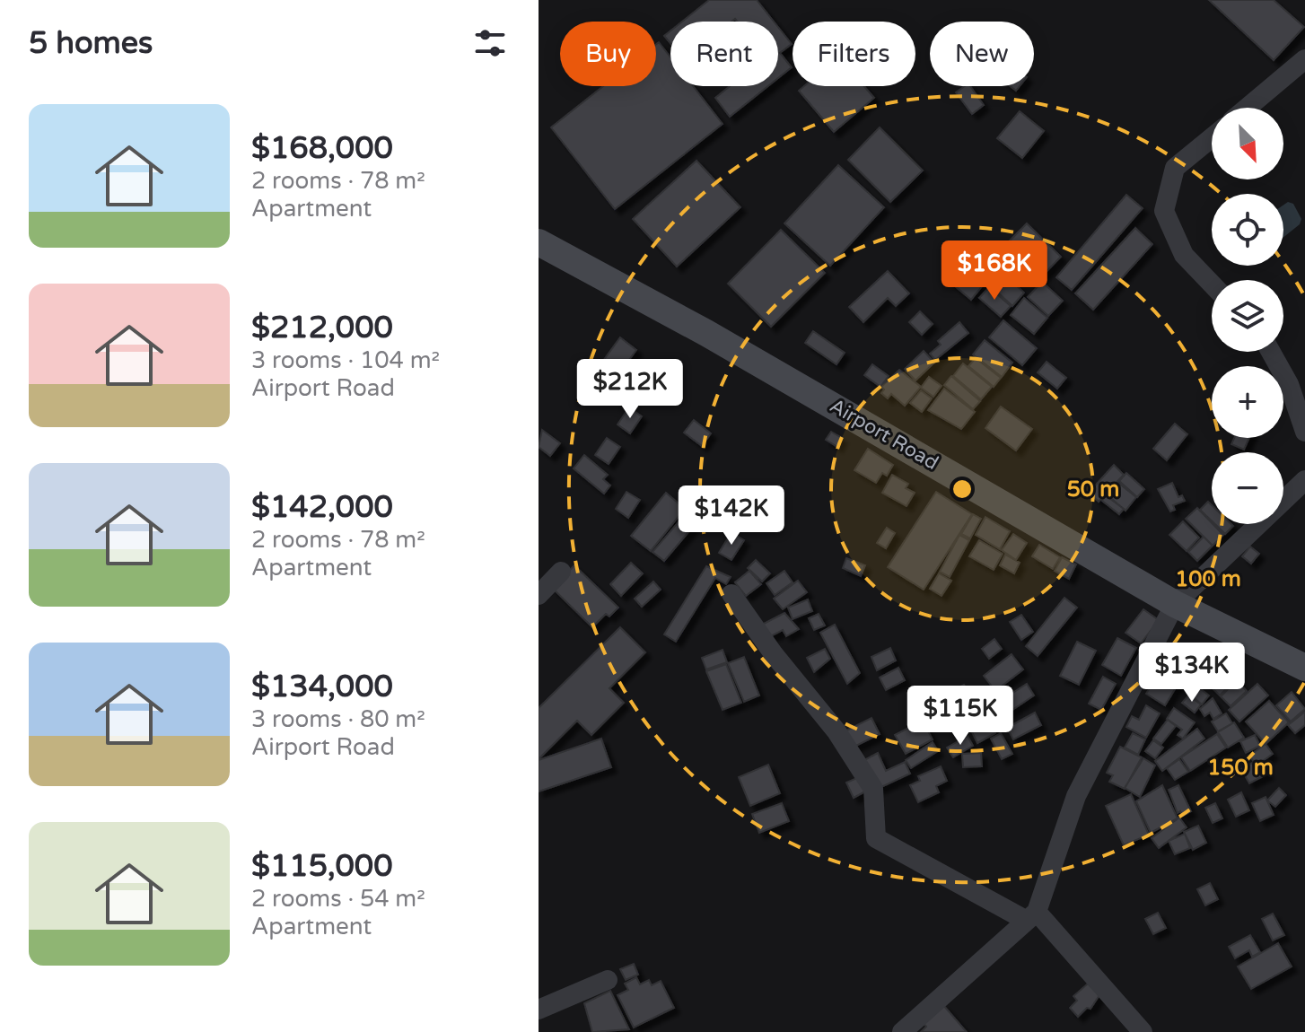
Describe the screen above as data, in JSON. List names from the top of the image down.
{
  "streets": {
    "main road": ["Airport Road"]
  },
  "north": "bottom right",
  "page": {
    "heading": "5 homes",
    "chip": [
      "Buy",
      "Rent",
      "Filters",
      "New"
    ],
    "list": [
      {
        "name": "$168,000",
        "note": "2 rooms · 78 m² · Apartment"
      },
      {
        "name": "$212,000",
        "note": "3 rooms · 104 m² · Airport Road"
      },
      {
        "name": "$142,000",
        "note": "2 rooms · 78 m² · Apartment"
      },
      {
        "name": "$134,000",
        "note": "3 rooms · 80 m² · Airport Road"
      },
      {
        "name": "$115,000",
        "note": "2 rooms · 54 m² · Apartment"
      }
    ],
    "map_buttons": ["+", "−"],
    "price": [
      "$168K",
      "$212K",
      "$142K",
      "$134K",
      "$115K"
    ]
  },
  "rings": ["50 m", "100 m", "150 m"]
}
